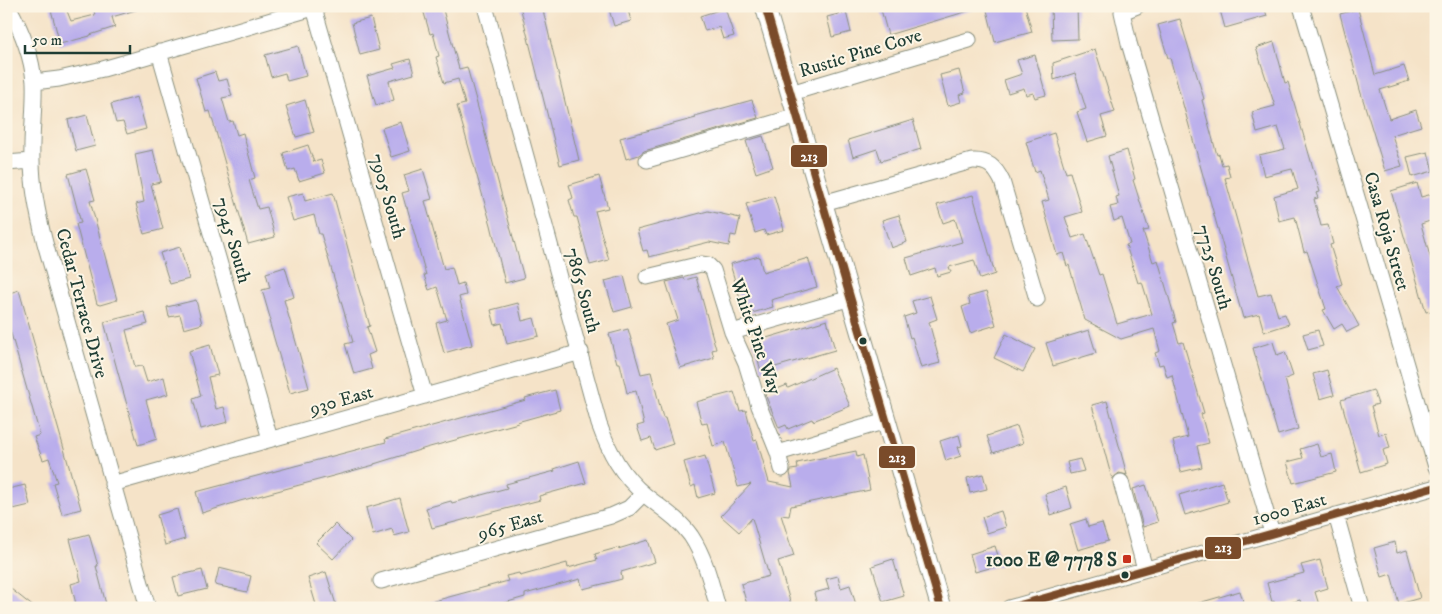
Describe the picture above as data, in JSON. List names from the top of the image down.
{
  "streets": {
    "street": [
      "Rustic Pine Cove",
      "7905 South",
      "Casa Roja Street",
      "7945 South",
      "7725 South",
      "7865 South",
      "Cedar Terrace Drive",
      "White Pine Way",
      "930 East",
      "1000 East",
      "965 East"
    ]
  },
  "crossings": [
    ["7905 South", "930 East"],
    ["7945 South", "930 East"],
    ["7725 South", "1000 East"],
    ["7865 South", "930 East"],
    ["7865 South", "965 East"],
    ["Cedar Terrace Drive", "930 East"]
  ],
  "places": {
    "transit": ["1000 E @ 7778 S"]
  },
  "lines": ["transit line 213"],
  "scale_bar": "50 m"
}
